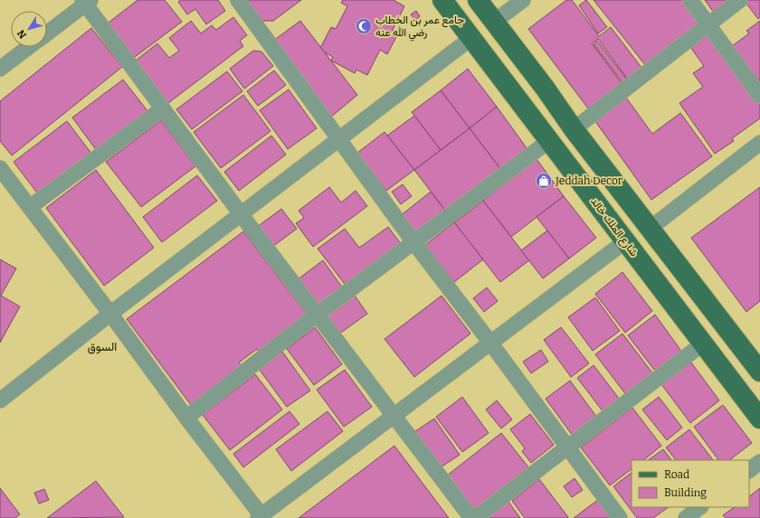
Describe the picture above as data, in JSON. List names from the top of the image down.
{
  "streets": {
    "main road": ["شارع الملك خالد"]
  },
  "districts": ["السوق"],
  "places": {
    "mosque": ["جامع عمر بن الخطاب رضي الله عنه"],
    "shop": ["Jeddah Decor"]
  },
  "legend": ["Road", "Building"],
  "north": "bottom left"
}
